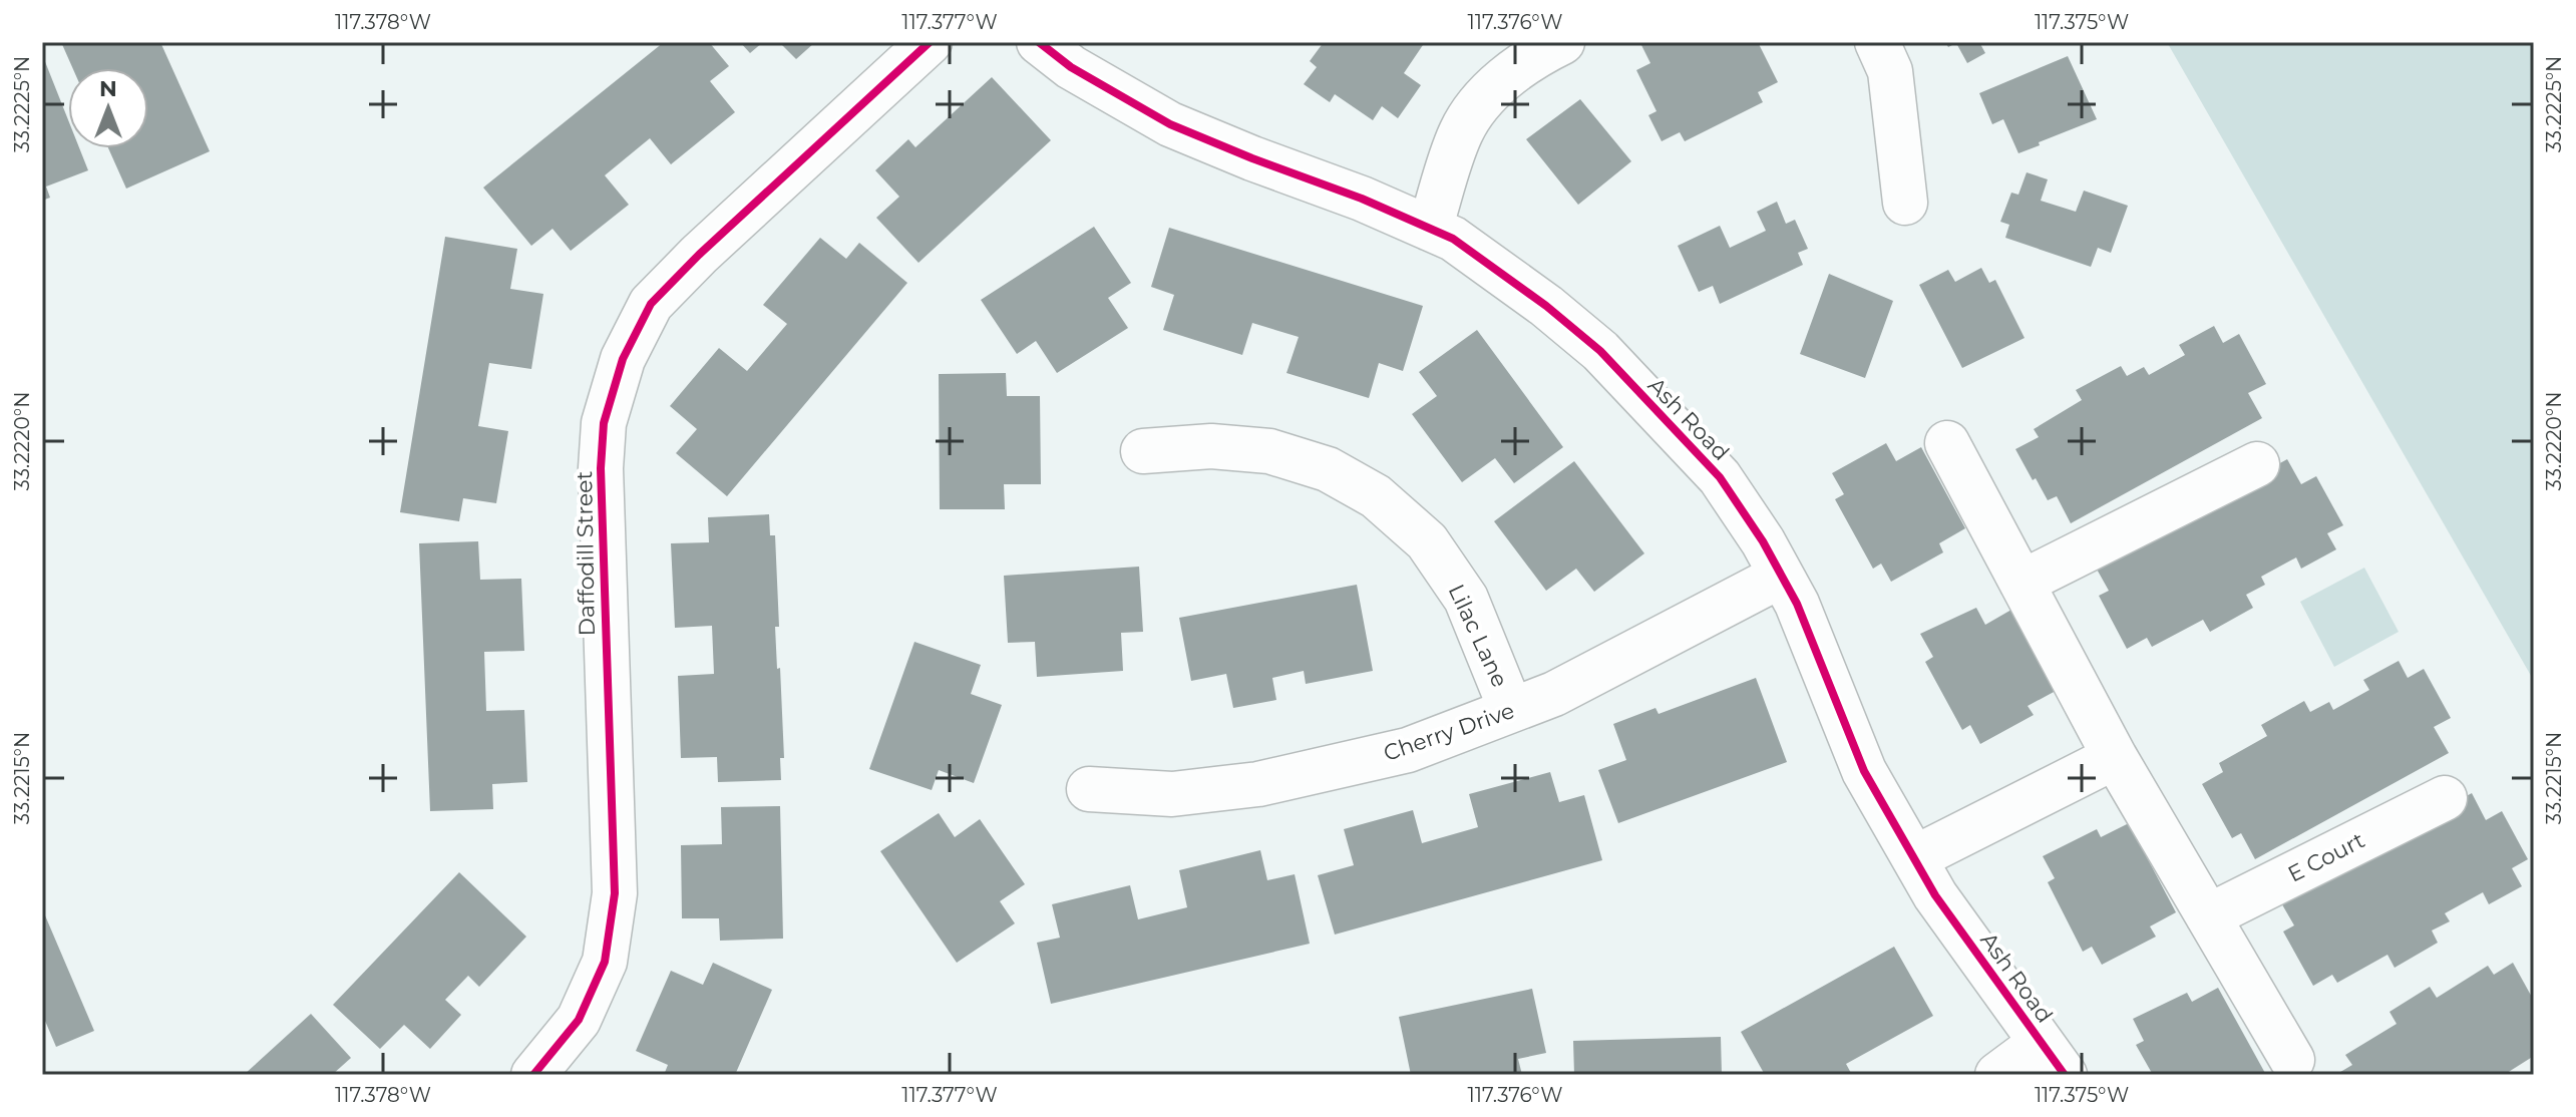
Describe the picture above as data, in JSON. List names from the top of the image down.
{
  "streets": {
    "street": [
      "Ash Road",
      "Daffodill Street",
      "Lilac Lane",
      "Cherry Drive",
      "E Court"
    ]
  },
  "crossings": [
    ["Ash Road", "Cherry Drive"],
    ["Lilac Lane", "Cherry Drive"]
  ],
  "north": "top",
  "coordinates": [
    "117.378°W",
    "117.377°W",
    "117.376°W",
    "117.375°W",
    "33.2225°N",
    "33.2220°N",
    "33.2215°N"
  ]
}
